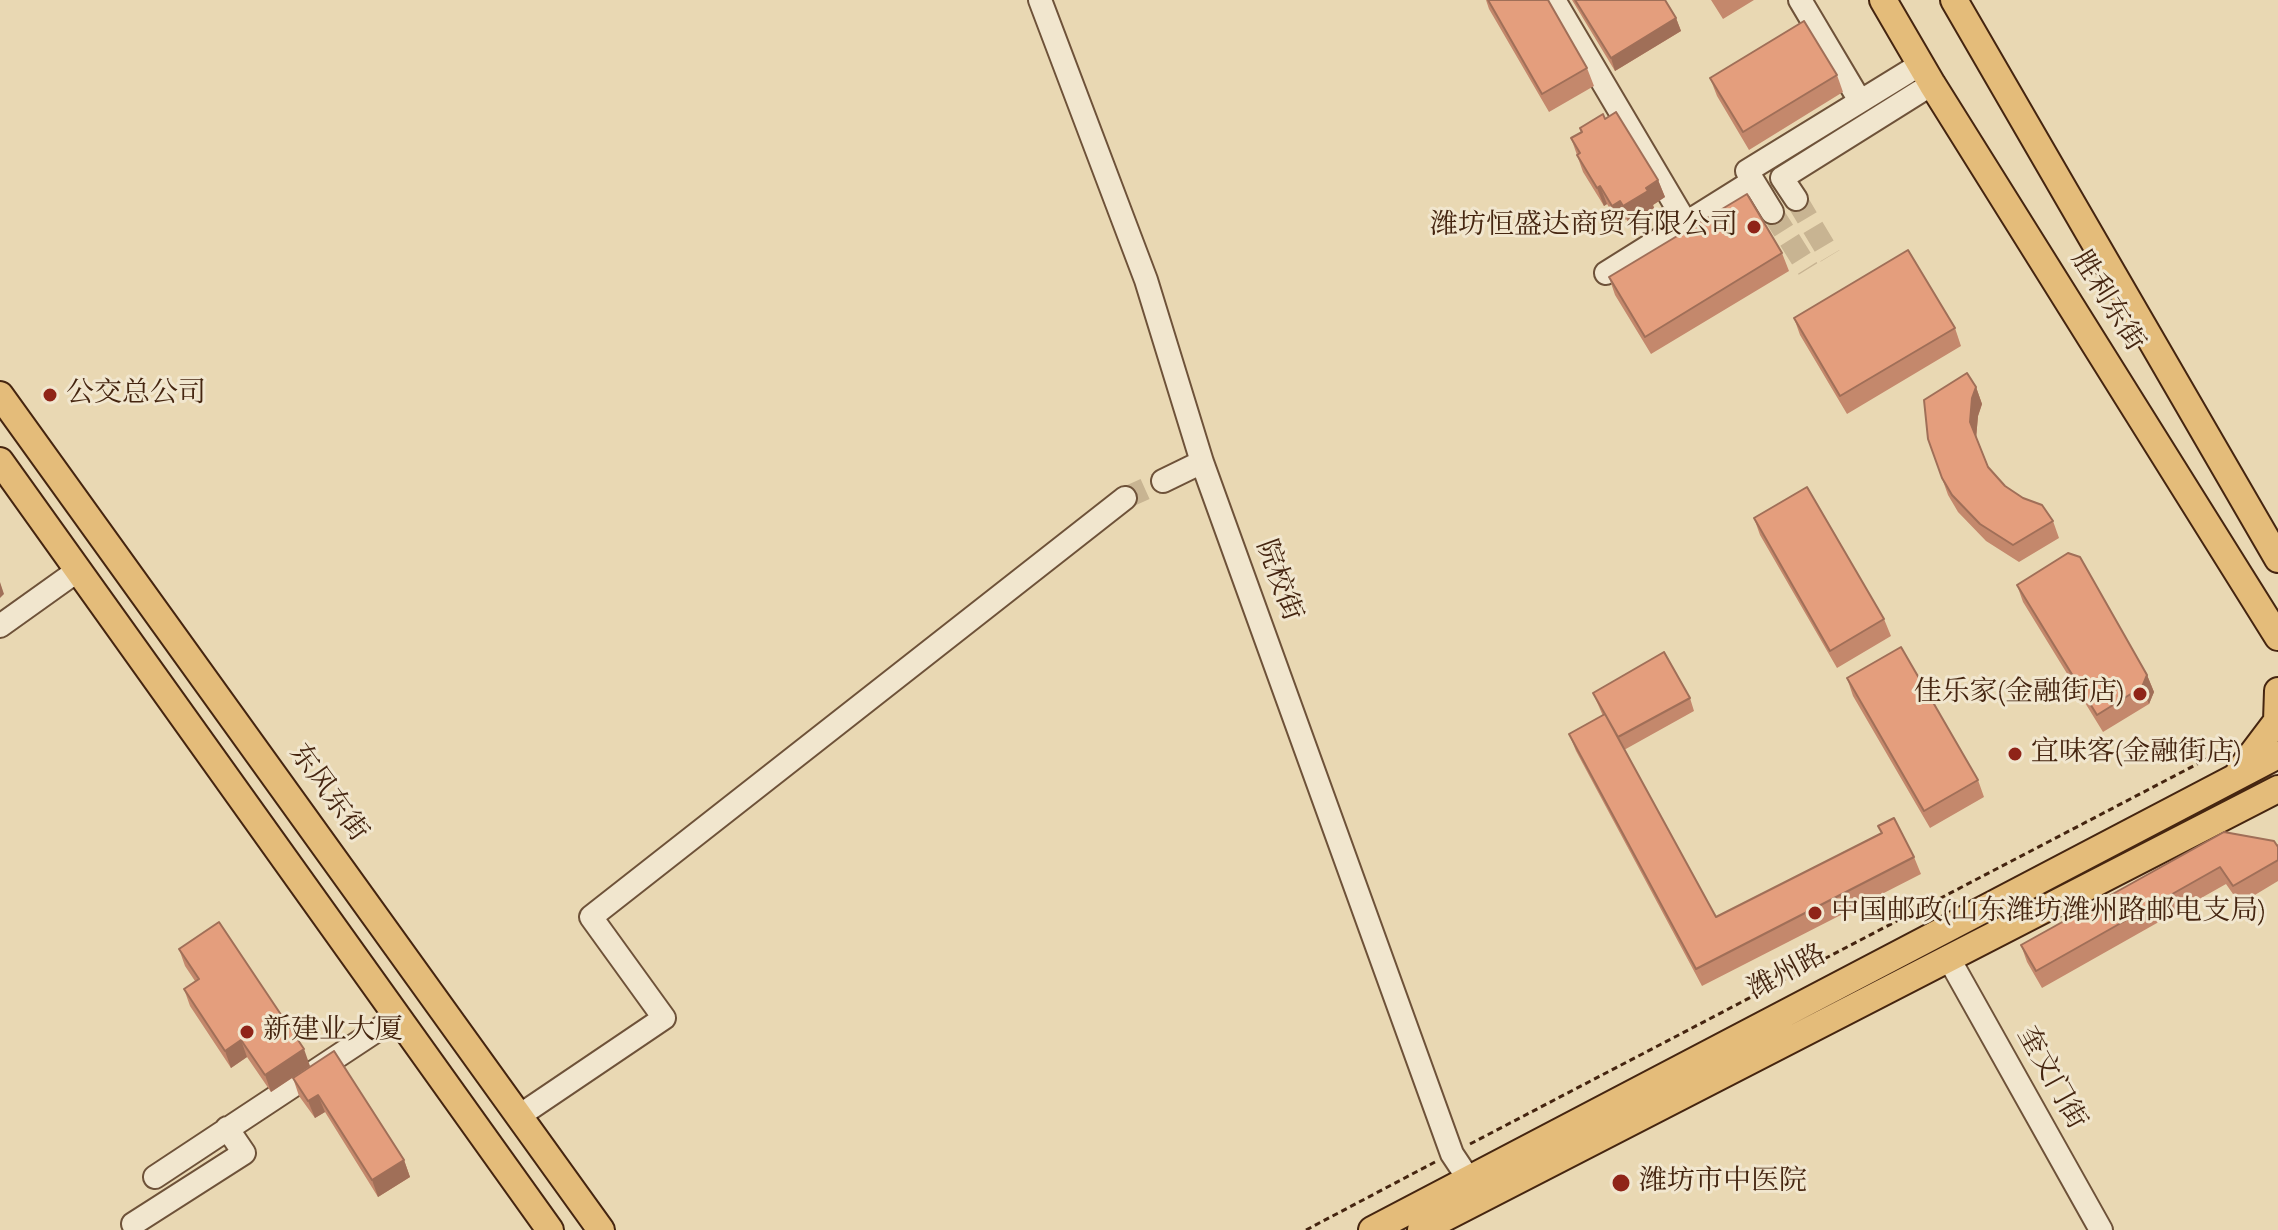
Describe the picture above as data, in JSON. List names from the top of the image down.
{
  "streets": {
    "main road": ["胜利东街", "东风东街", "潍州路"],
    "street": ["院校街", "奎文门街"]
  },
  "crossings": [
    ["院校街", "潍州路"],
    ["潍州路", "奎文门街"]
  ],
  "places": [
    "潍坊恒盛达商贸有限公司",
    "公交总公司",
    "佳乐家(金融街店)",
    "宜味客(金融街店)",
    "中国邮政(山东潍坊潍州路邮电支局)",
    "新建业大厦",
    "潍坊市中医院"
  ]
}
